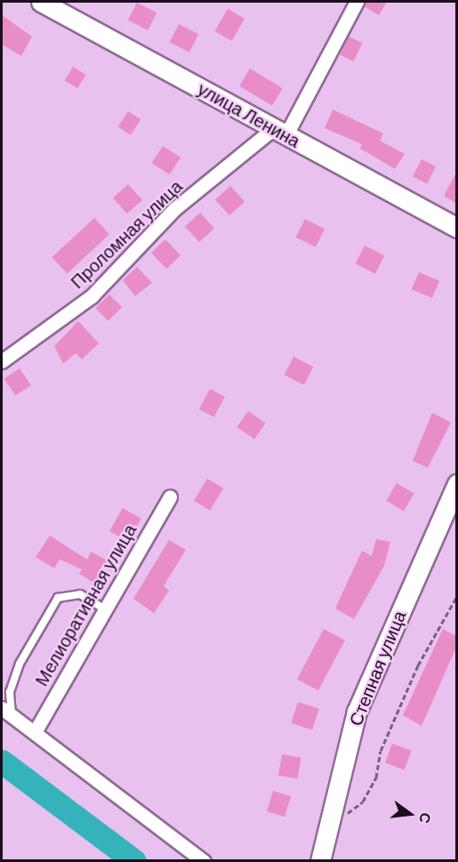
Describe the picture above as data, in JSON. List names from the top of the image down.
{
  "streets": {
    "street": [
      "улица Ленина",
      "Проломная улица",
      "Мелиоративная улица",
      "Степная улица"
    ]
  },
  "crossings": [
    ["улица Ленина", "Проломная улица"]
  ],
  "north": "right"
}
